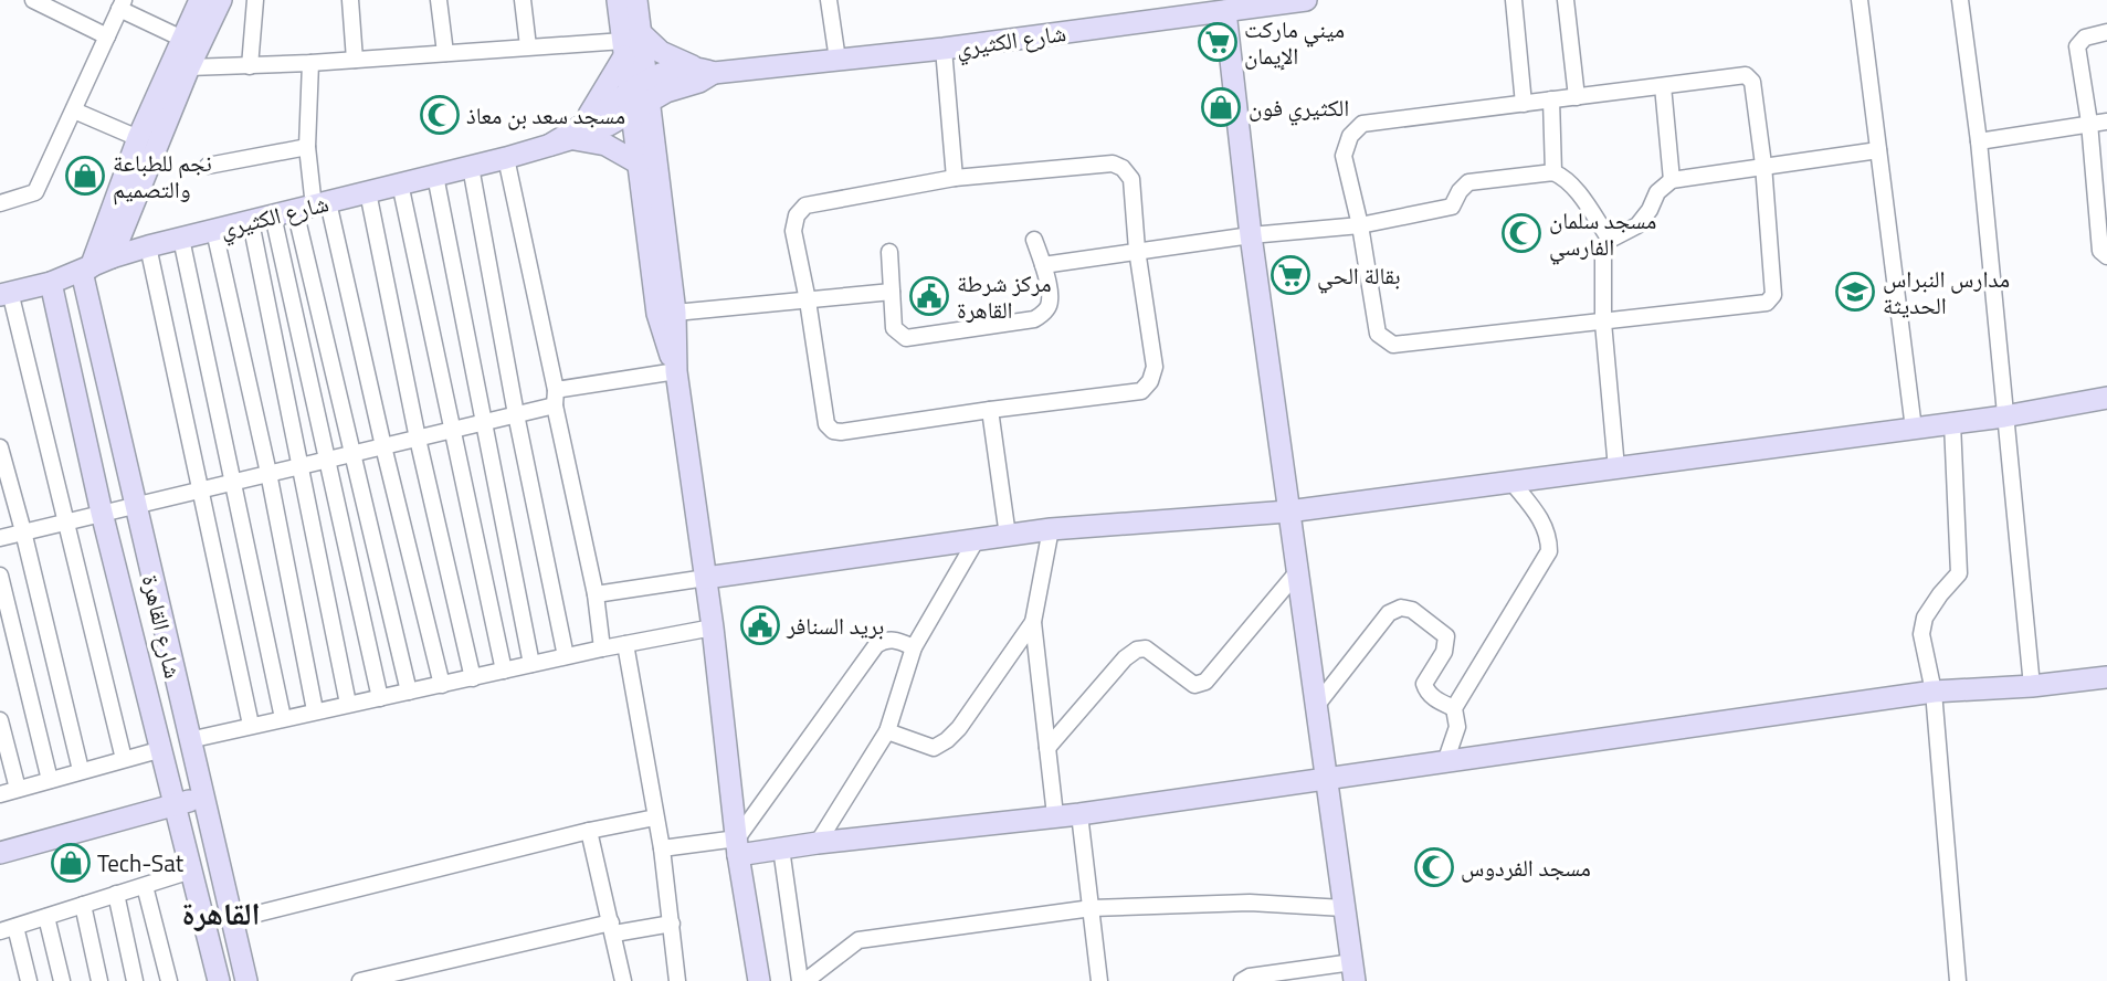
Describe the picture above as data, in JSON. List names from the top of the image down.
{
  "streets": {
    "street": ["شارع الكثيري", "شارع القاهرة"]
  },
  "crossings": [
    ["شارع الكثيري", "شارع القاهرة"]
  ],
  "districts": ["القاهرة"],
  "places": {
    "supermarket": ["ميني ماركت الإيمان", "بقالة الحي"],
    "shop": ["الكثيري فون", "نجم للطباعة والتصميم", "Tech-Sat"],
    "mosque": ["مسجد سعد بن معاذ", "مسجد سلمان الفارسي", "مسجد الفردوس"],
    "school or university": ["مدارس النبراس الحديثة"],
    "public building": ["مركز شرطة القاهرة", "بريد السنافر"]
  }
}
